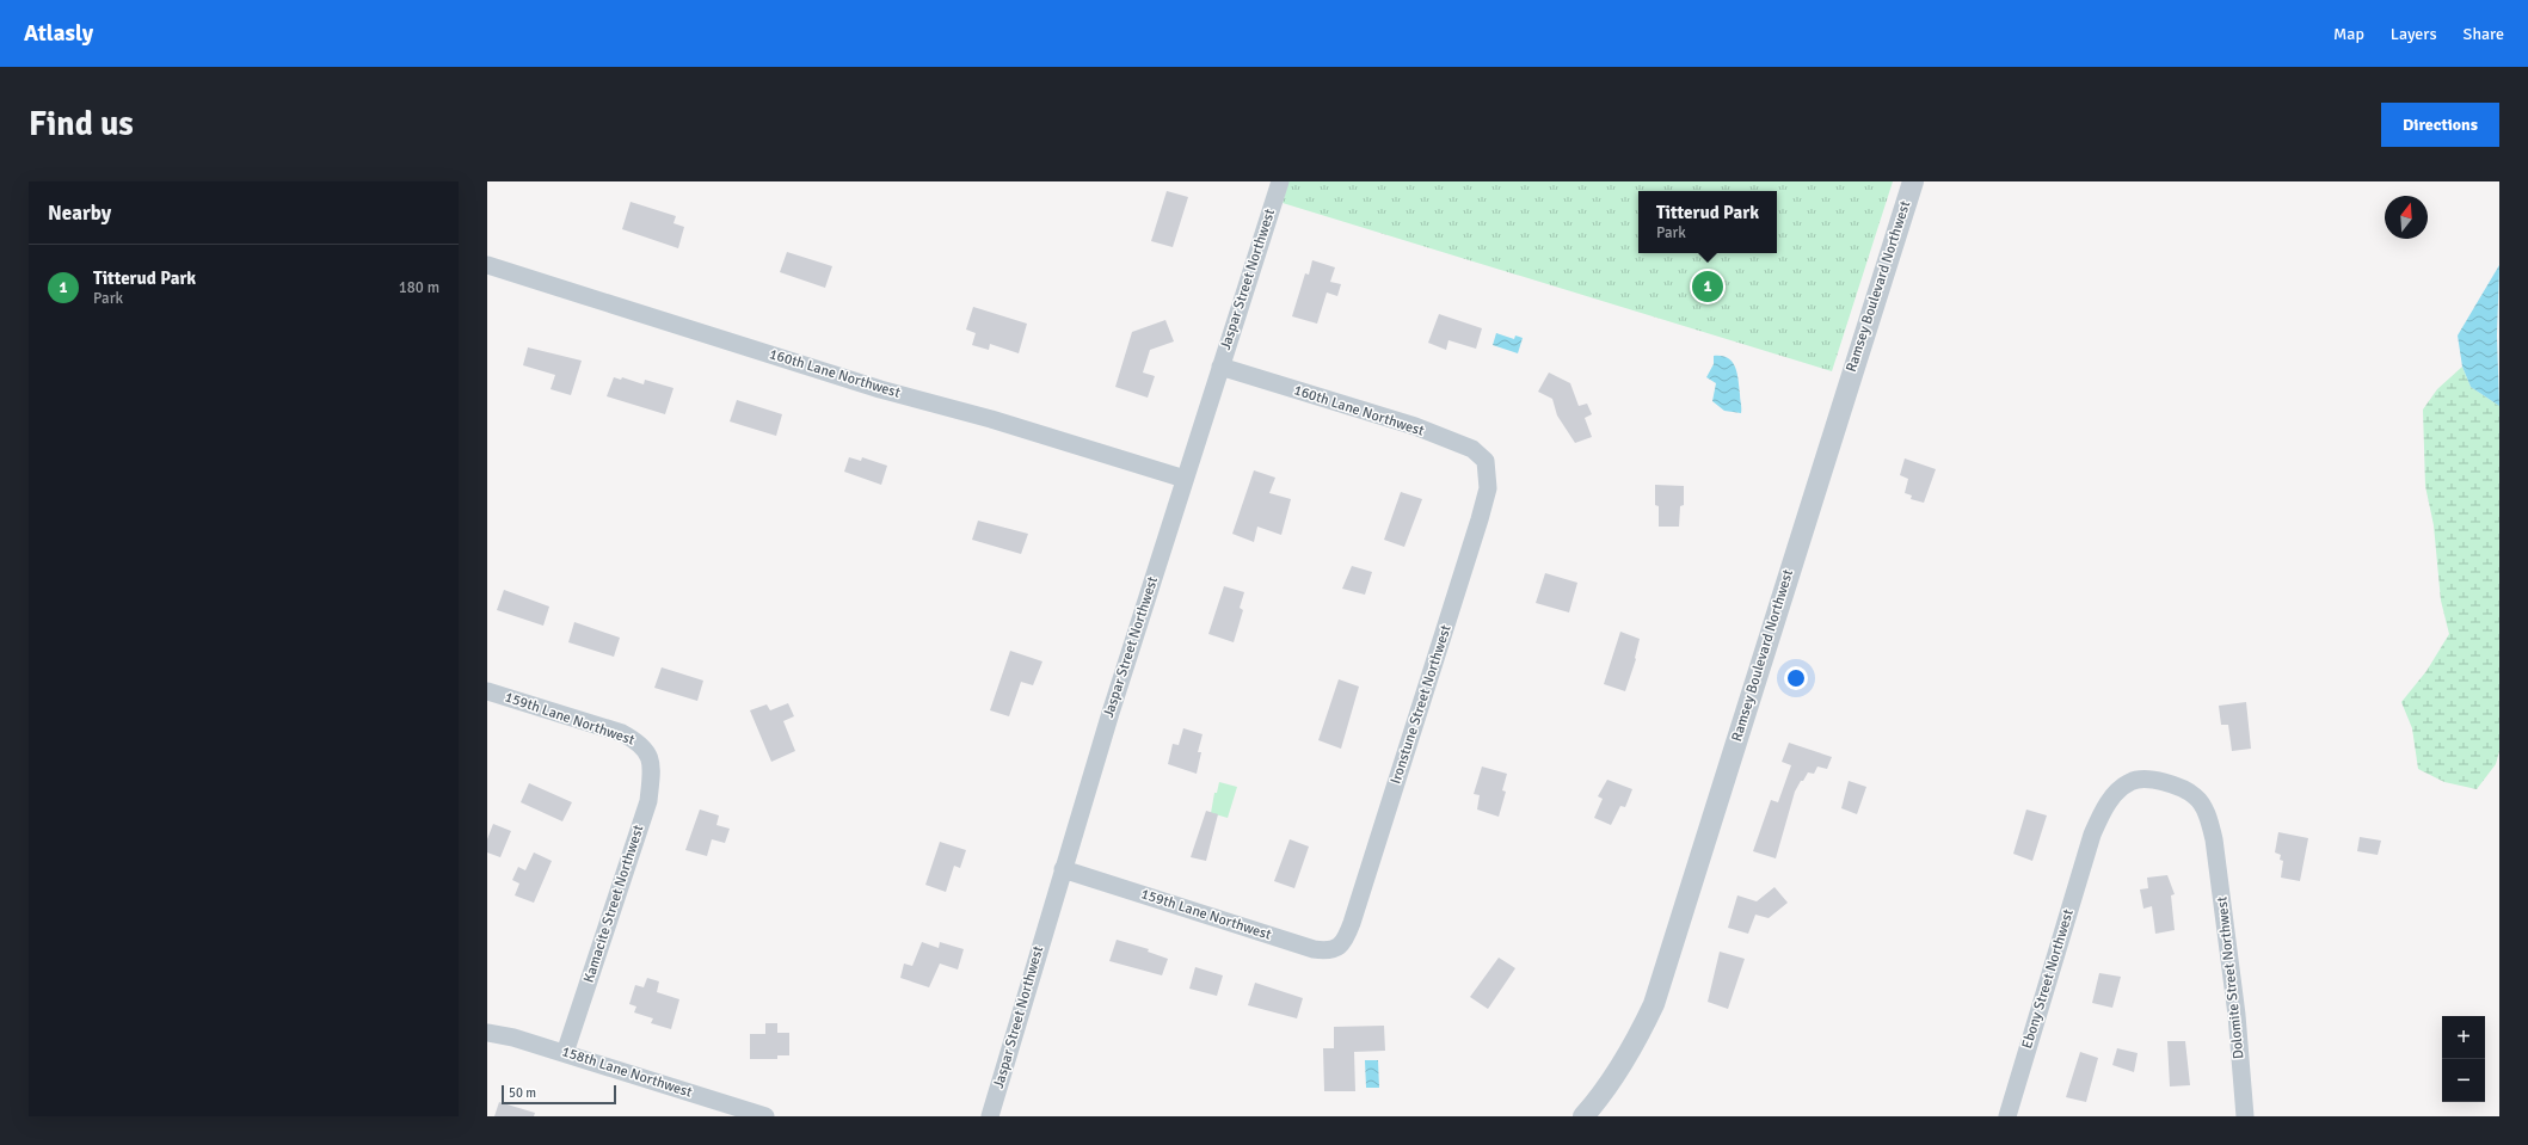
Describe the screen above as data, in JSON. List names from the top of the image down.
{
  "streets": {
    "street": [
      "Jaspar Street Northwest",
      "Ramsey Boulevard Northwest",
      "160th Lane Northwest",
      "Ironstune Street Northwest",
      "159th Lane Northwest",
      "Kamacite Street Northwest",
      "Dolomite Street Northwest",
      "Ebony Street Northwest",
      "158th Lane Northwest"
    ]
  },
  "crossings": [
    ["Jaspar Street Northwest", "160th Lane Northwest"],
    ["Jaspar Street Northwest", "159th Lane Northwest"],
    ["160th Lane Northwest", "Ironstune Street Northwest"],
    ["Ironstune Street Northwest", "159th Lane Northwest"],
    ["159th Lane Northwest", "Kamacite Street Northwest"],
    ["Kamacite Street Northwest", "158th Lane Northwest"],
    ["Dolomite Street Northwest", "Ebony Street Northwest"]
  ],
  "scale_bar": "50 m",
  "north": "top",
  "page": {
    "header": "Atlasly",
    "nav": ["Map", "Layers", "Share"],
    "buttons": "Directions",
    "title": "Find us",
    "heading": "Nearby",
    "popup": ["Titterud Park", "Park"],
    "list": [
      {
        "mark": "1",
        "name": "Titterud Park",
        "note": "Park",
        "value": "180 m"
      }
    ],
    "pins": "1",
    "map_buttons": ["+", "−"],
    "scale": "50 m"
  }
}
